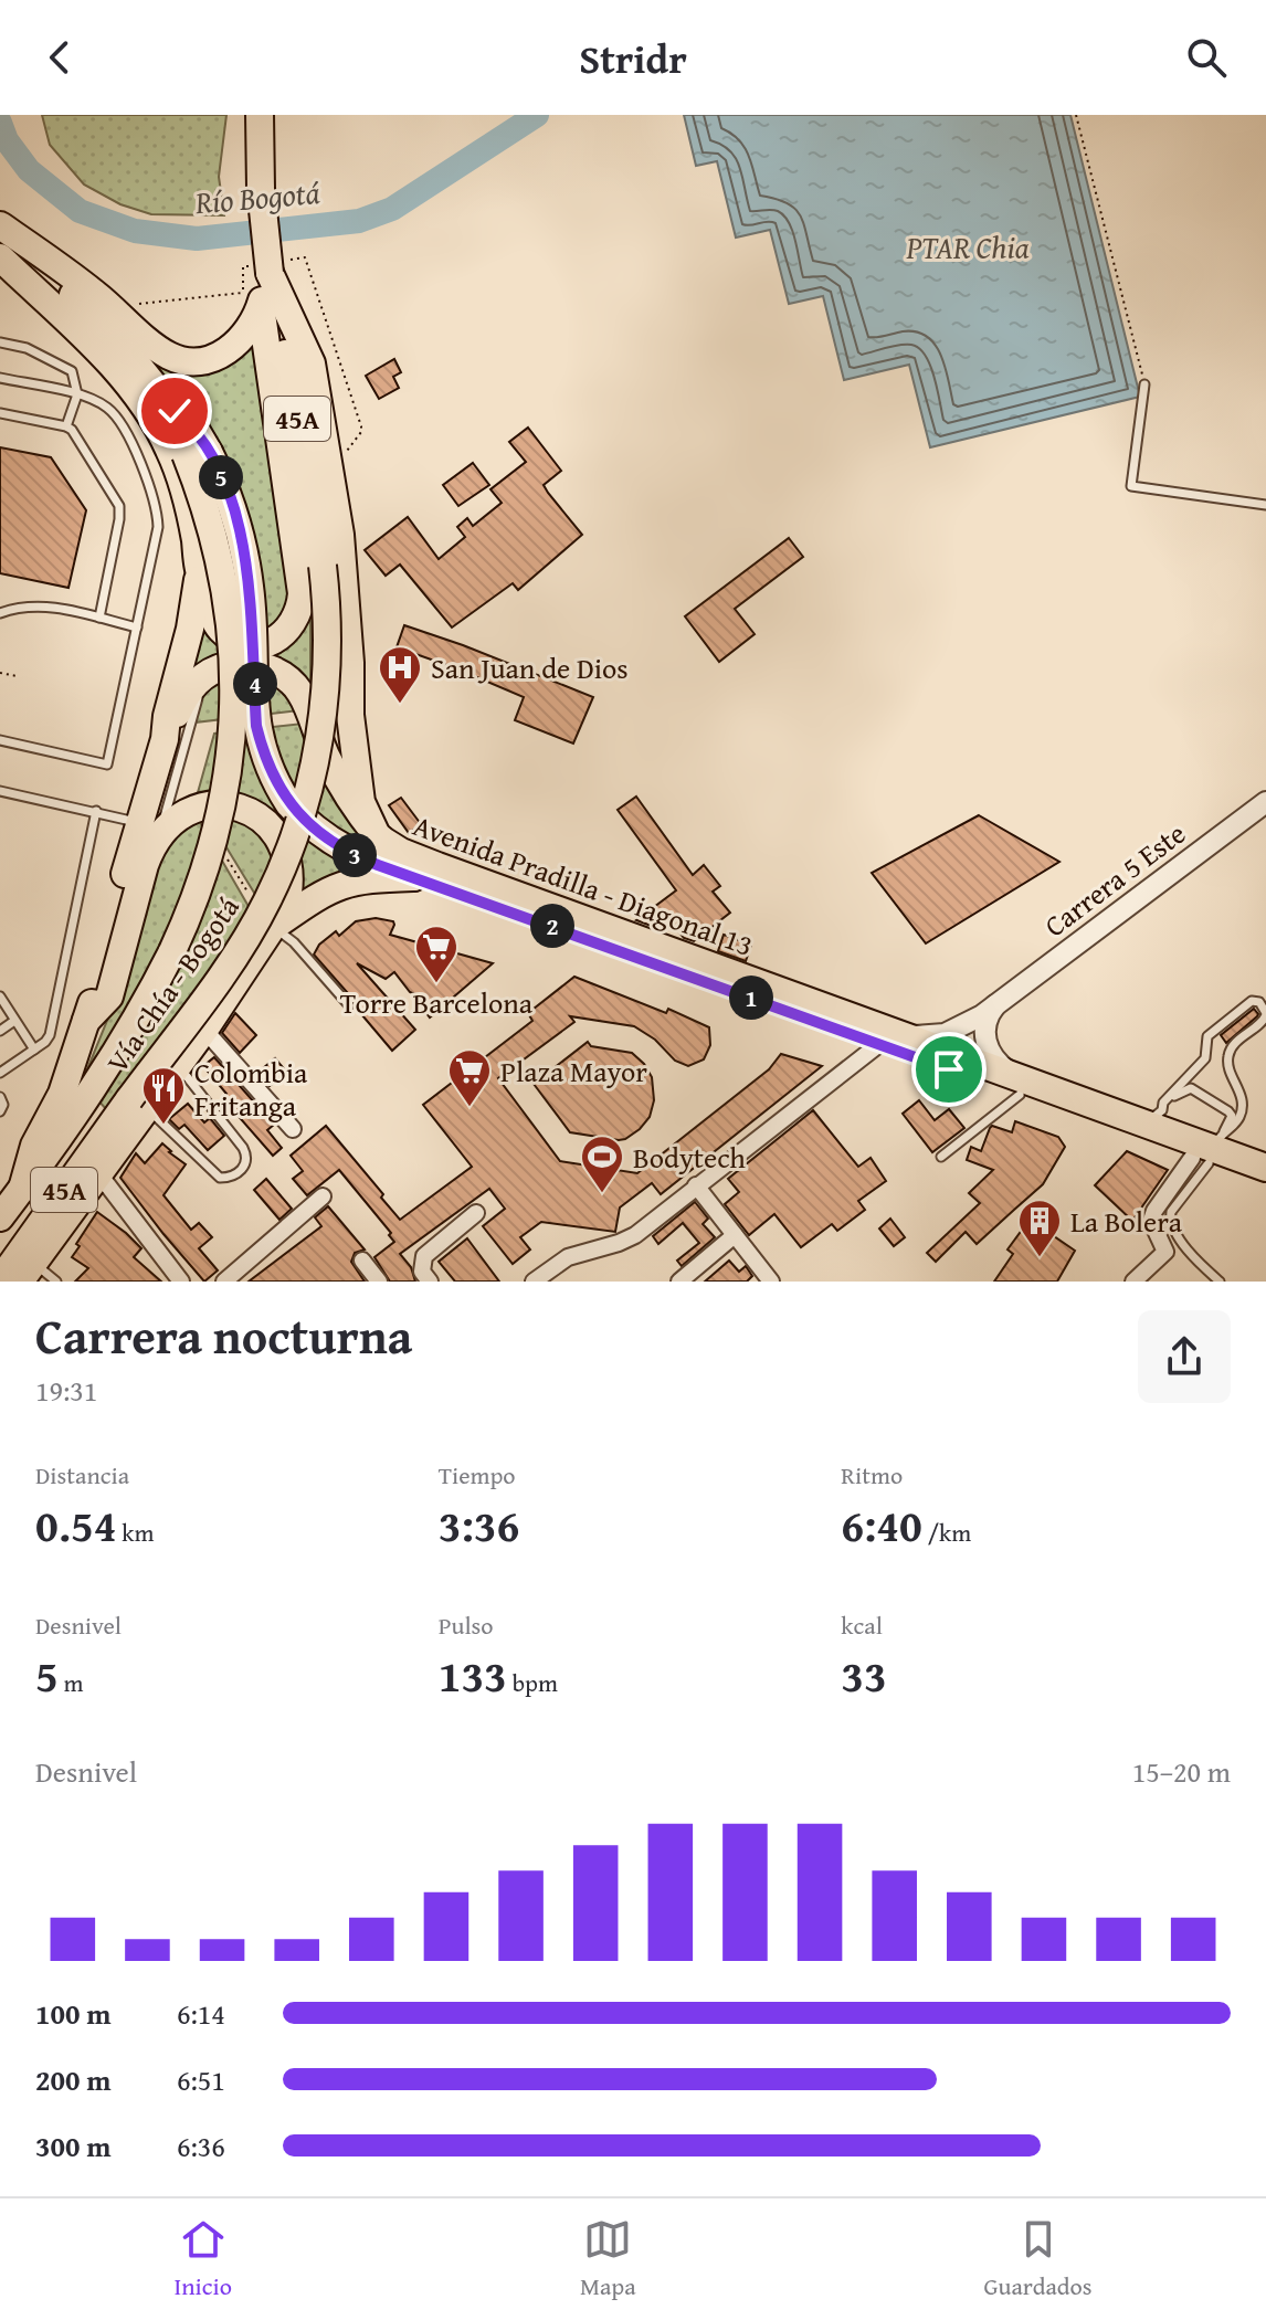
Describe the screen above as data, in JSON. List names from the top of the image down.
{
  "streets": {
    "main road": ["45A", "Avenida Pradilla - Diagonal 13", "Vía Chía - Bogotá"],
    "street": ["Carrera 5 Este"]
  },
  "crossings": [
    ["45A", "Avenida Pradilla - Diagonal 13"],
    ["Carrera 5 Este", "Avenida Pradilla - Diagonal 13"],
    ["Avenida Pradilla - Diagonal 13", "Vía Chía - Bogotá"]
  ],
  "water": ["Río Bogotá", "PTAR Chia"],
  "places": {
    "hospital": ["San Juan de Dios"],
    "supermarket": ["Torre Barcelona", "Plaza Mayor"],
    "restaurant": ["Colombia Fritanga"],
    "sports": ["Bodytech"],
    "building": ["La Bolera"]
  },
  "page": {
    "header": "Stridr",
    "pins": [
      "5",
      "4",
      "3",
      "2",
      "1"
    ],
    "heading": ["Carrera nocturna", "19:31"],
    "stats": [
      ["Distancia", "0.54 km"],
      ["Tiempo", "3:36"],
      ["Ritmo", "6:40 /km"],
      ["Desnivel", "5 m"],
      ["Pulso", "133 bpm"],
      ["kcal", "33"]
    ],
    "chart": ["Desnivel", "15–20 m"],
    "list": [
      {
        "name": "100 m",
        "note": "6:14"
      },
      {
        "name": "200 m",
        "note": "6:51"
      },
      {
        "name": "300 m",
        "note": "6:36"
      }
    ],
    "tabs": ["Inicio", "Mapa", "Guardados"]
  }
}
